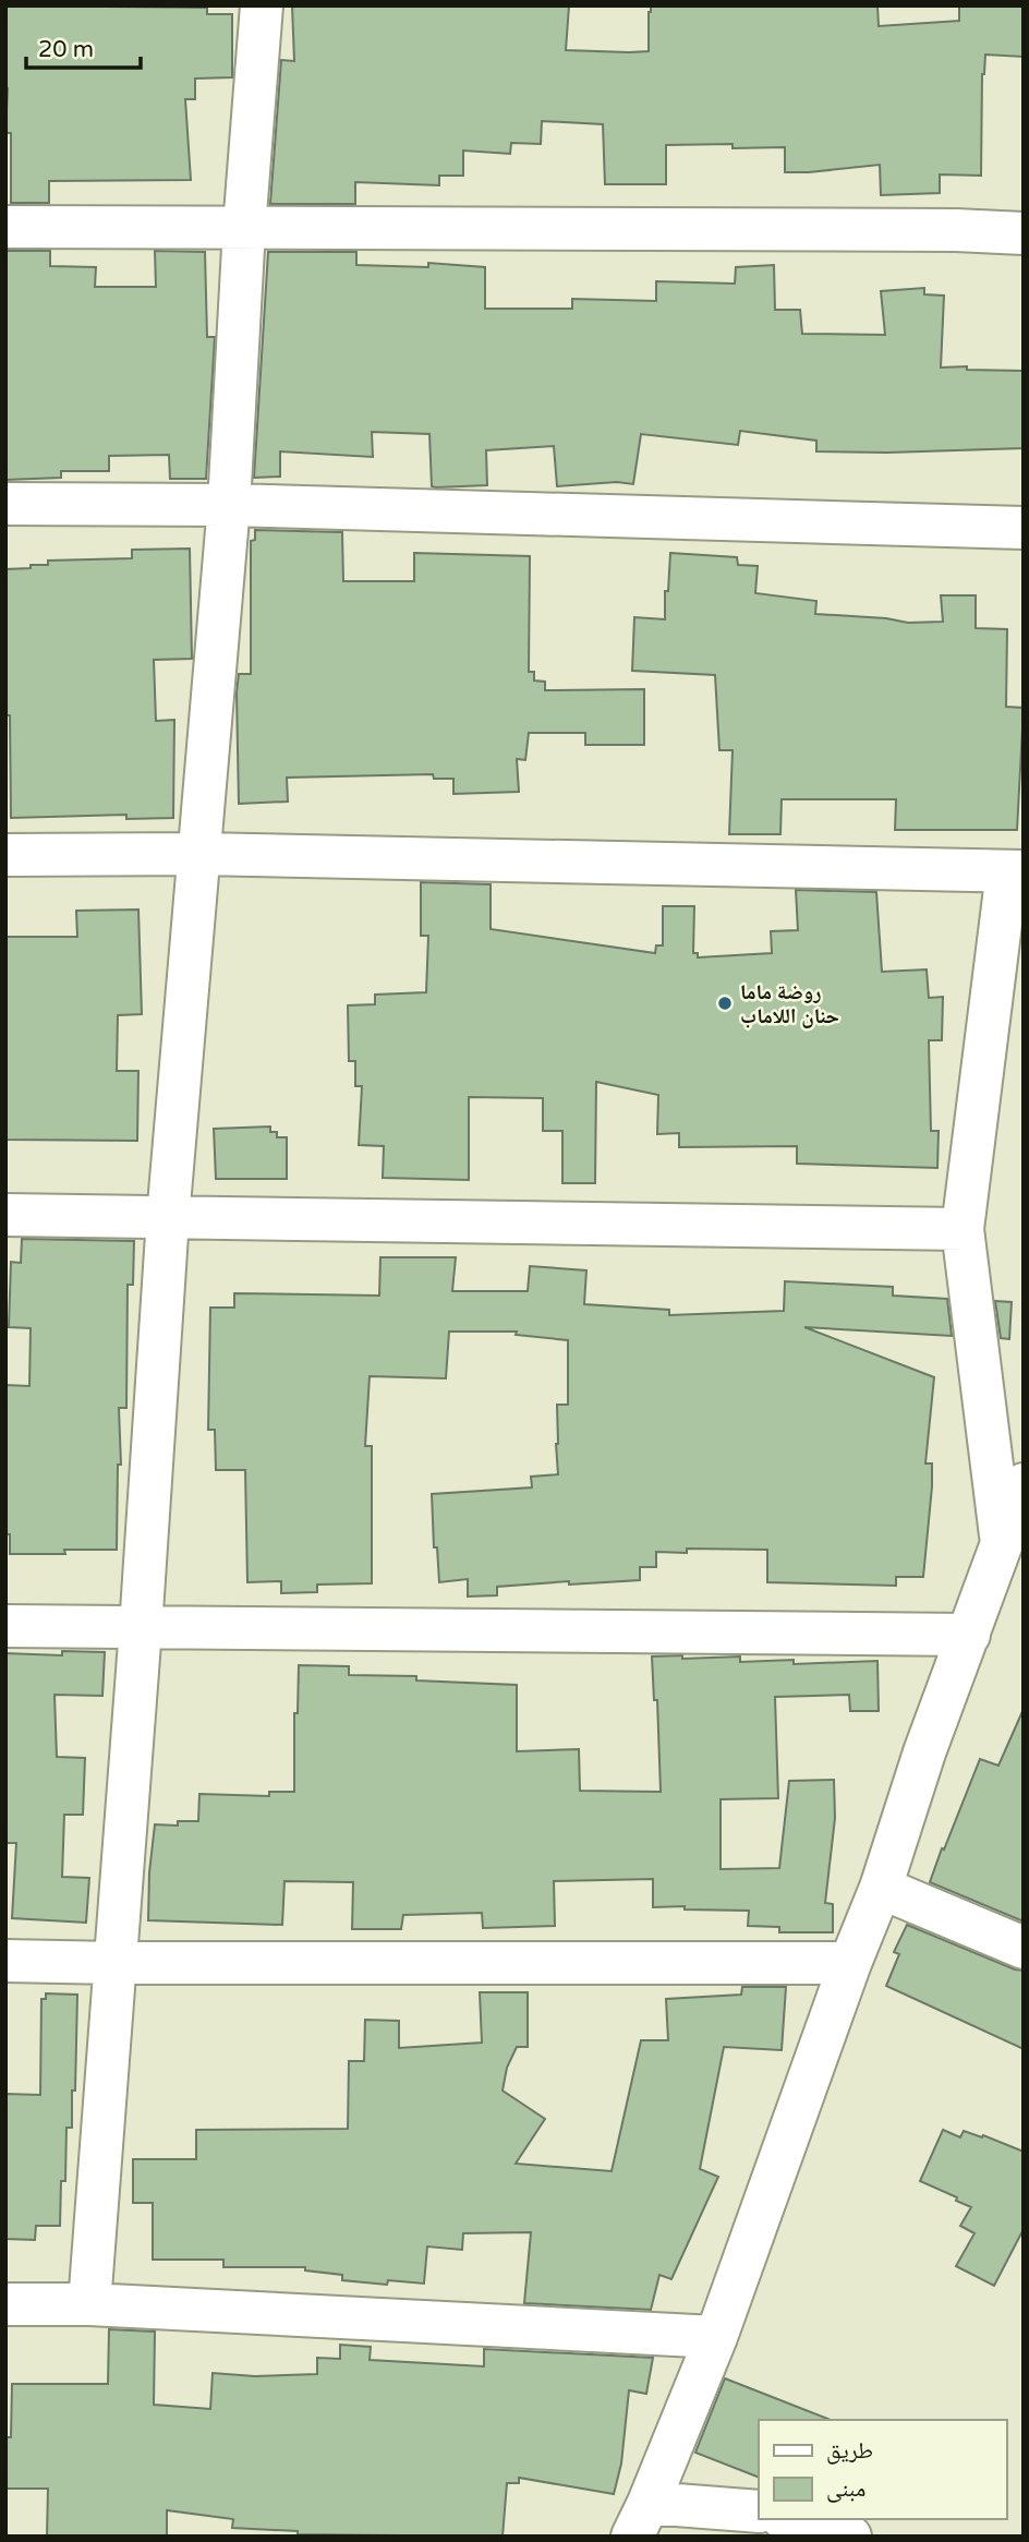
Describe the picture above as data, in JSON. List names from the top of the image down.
{
  "places": ["روضة ماما حنان اللاماب"],
  "legend": ["طريق", "مبنى"],
  "scale_bar": "20 m"
}
